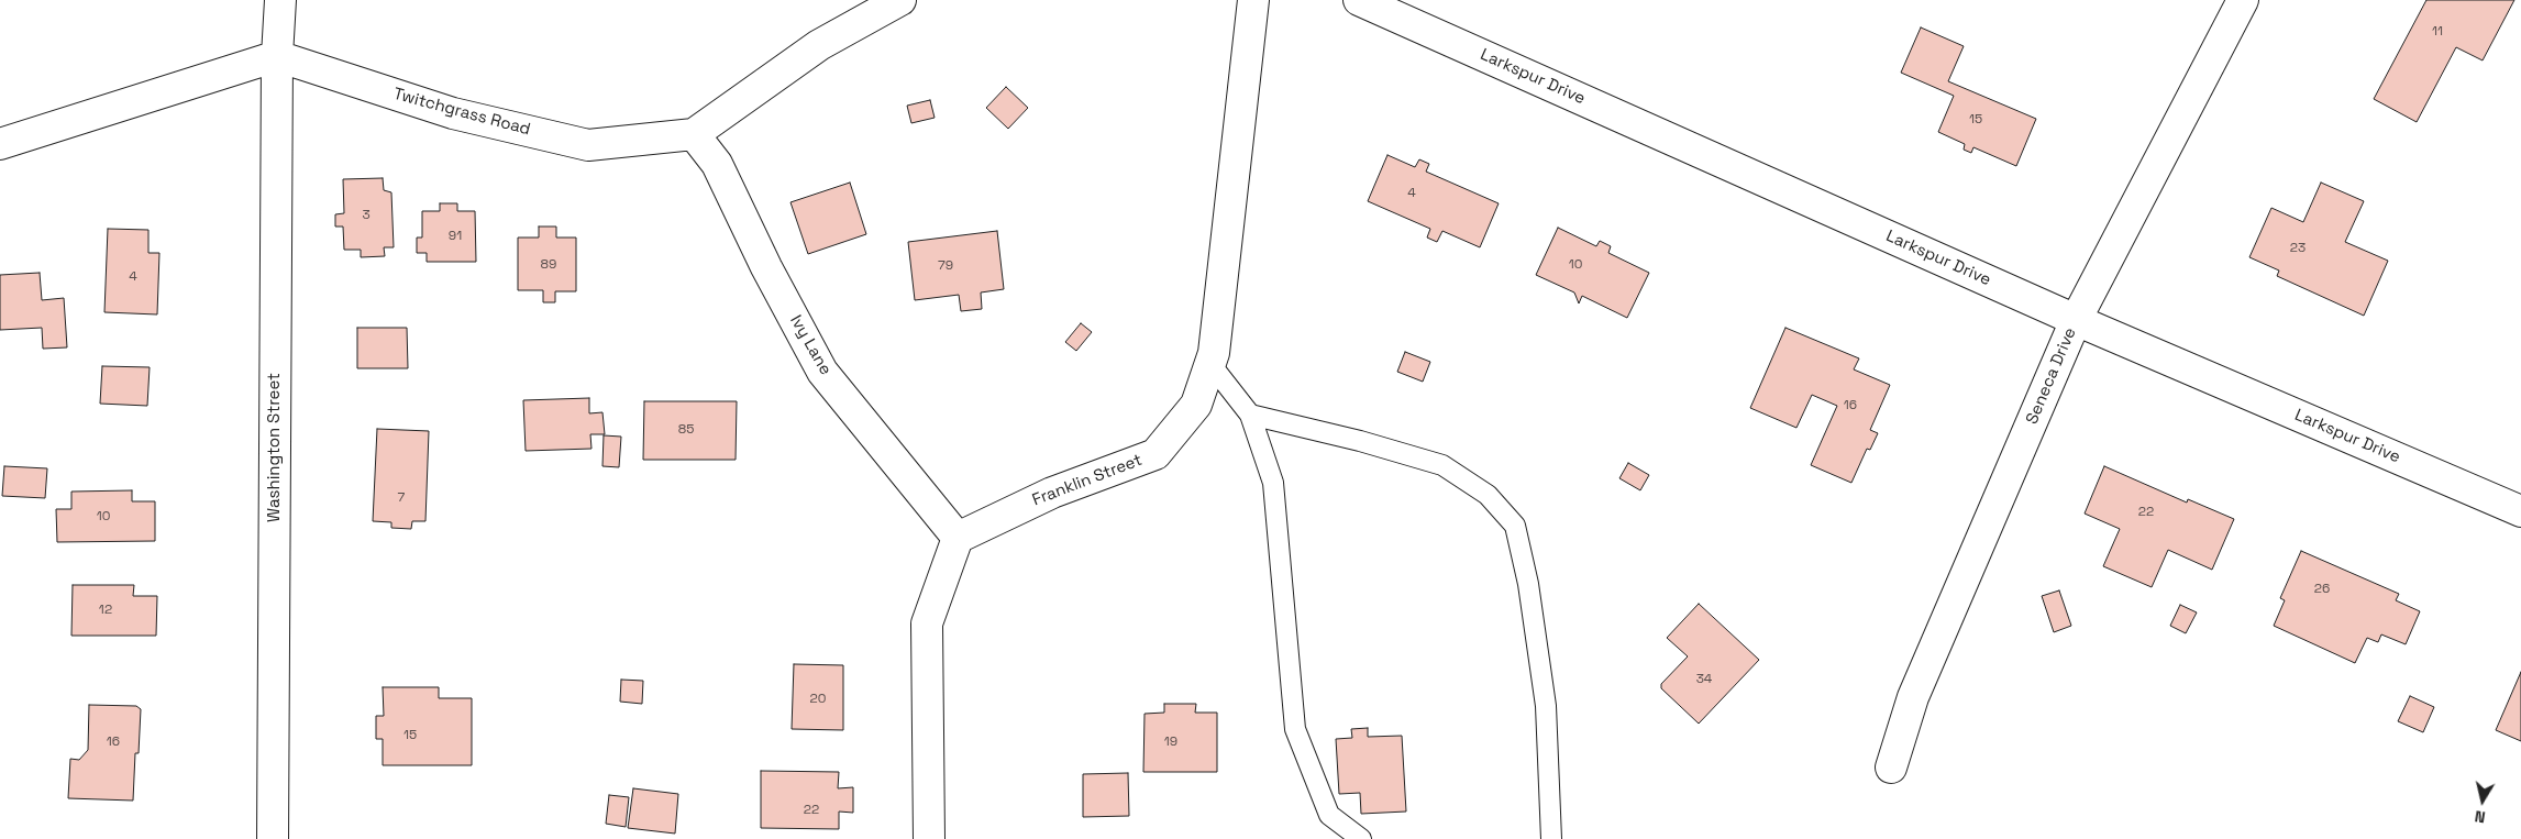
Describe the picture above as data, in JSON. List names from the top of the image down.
{
  "streets": {
    "street": [
      "Larkspur Drive",
      "Twitchgrass Road",
      "Ivy Lane",
      "Seneca Drive",
      "Washington Street",
      "Franklin Street"
    ]
  },
  "crossings": [
    ["Larkspur Drive", "Seneca Drive"],
    ["Twitchgrass Road", "Ivy Lane"],
    ["Twitchgrass Road", "Washington Street"],
    ["Ivy Lane", "Franklin Street"]
  ],
  "house_numbers": [
    "11",
    "15",
    "4",
    "3",
    "91",
    "23",
    "89",
    "10",
    "79",
    "4",
    "16",
    "85",
    "7",
    "22",
    "10",
    "26",
    "12",
    "34",
    "20",
    "15",
    "16",
    "19",
    "22"
  ],
  "north": "bottom"
}
